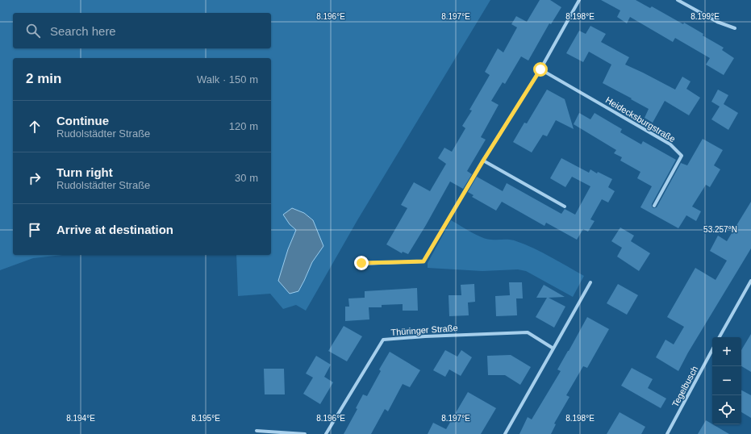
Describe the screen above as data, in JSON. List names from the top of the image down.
{
  "streets": {
    "street": ["Heidecksburgstraße", "Thüringer Straße", "Tegelbusch"]
  },
  "page": {
    "search": "Search here",
    "heading": ["2 min", "Walk · 150 m"],
    "list": [
      ["Continue", "Rudolstädter Straße", "120 m"],
      ["Turn right", "Rudolstädter Straße", "30 m"],
      "Arrive at destination"
    ],
    "map_buttons": ["+", "−"]
  },
  "coordinates": [
    "8.196°E",
    "8.197°E",
    "8.198°E",
    "8.199°E",
    "53.257°N",
    "8.194°E",
    "8.195°E"
  ]
}
